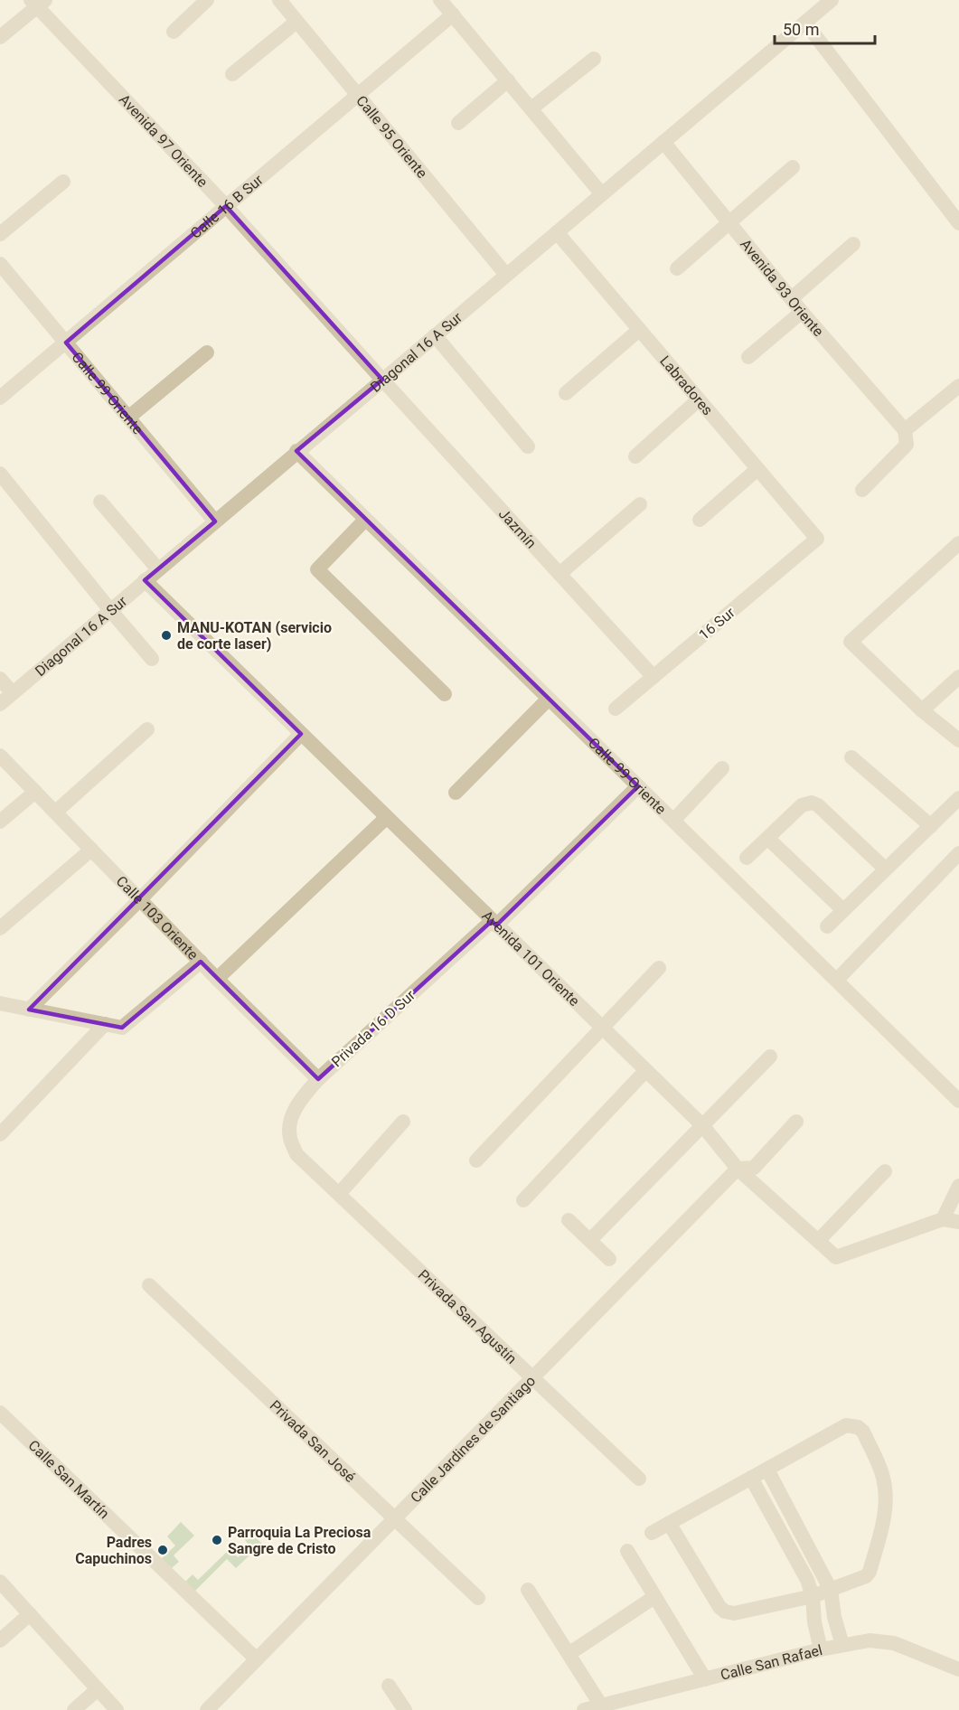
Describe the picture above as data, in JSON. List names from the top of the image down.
{
  "streets": {
    "street": [
      "Calle 95 Oriente",
      "Avenida 97 Oriente",
      "Calle 16 B Sur",
      "Avenida 93 Oriente",
      "Diagonal 16 A Sur",
      "Labradores",
      "Calle 99 Oriente",
      "Jazmín",
      "16 Sur",
      "Calle 103 Oriente",
      "Avenida 101 Oriente",
      "Privada 16 D Sur",
      "Privada San Agustín",
      "Calle Jardines de Santiago",
      "Privada San José",
      "Calle San Martín",
      "Calle San Rafael"
    ]
  },
  "crossings": [
    ["Calle 95 Oriente", "Calle 16 B Sur"],
    ["Calle 95 Oriente", "Diagonal 16 A Sur"],
    ["Avenida 97 Oriente", "Calle 16 B Sur"],
    ["Avenida 97 Oriente", "Diagonal 16 A Sur"],
    ["Avenida 97 Oriente", "Jazmín"],
    ["Calle 16 B Sur", "Calle 99 Oriente"],
    ["Avenida 93 Oriente", "Diagonal 16 A Sur"],
    ["Diagonal 16 A Sur", "Labradores"],
    ["Diagonal 16 A Sur", "Calle 99 Oriente"],
    ["Diagonal 16 A Sur", "Jazmín"],
    ["Diagonal 16 A Sur", "Avenida 101 Oriente"],
    ["Labradores", "16 Sur"],
    ["Calle 99 Oriente", "Privada 16 D Sur"],
    ["Jazmín", "16 Sur"],
    ["Calle 103 Oriente", "Privada 16 D Sur"],
    ["Avenida 101 Oriente", "Privada 16 D Sur"],
    ["Avenida 101 Oriente", "Calle Jardines de Santiago"],
    ["Privada 16 D Sur", "Privada San Agustín"],
    ["Privada San Agustín", "Calle Jardines de Santiago"],
    ["Calle Jardines de Santiago", "Privada San José"],
    ["Calle Jardines de Santiago", "Calle San Martín"]
  ],
  "places": ["MANU-KOTAN (servicio de corte laser)", "Parroquia La Preciosa Sangre de Cristo", "Padres Capuchinos"],
  "scale_bar": "50 m"
}
